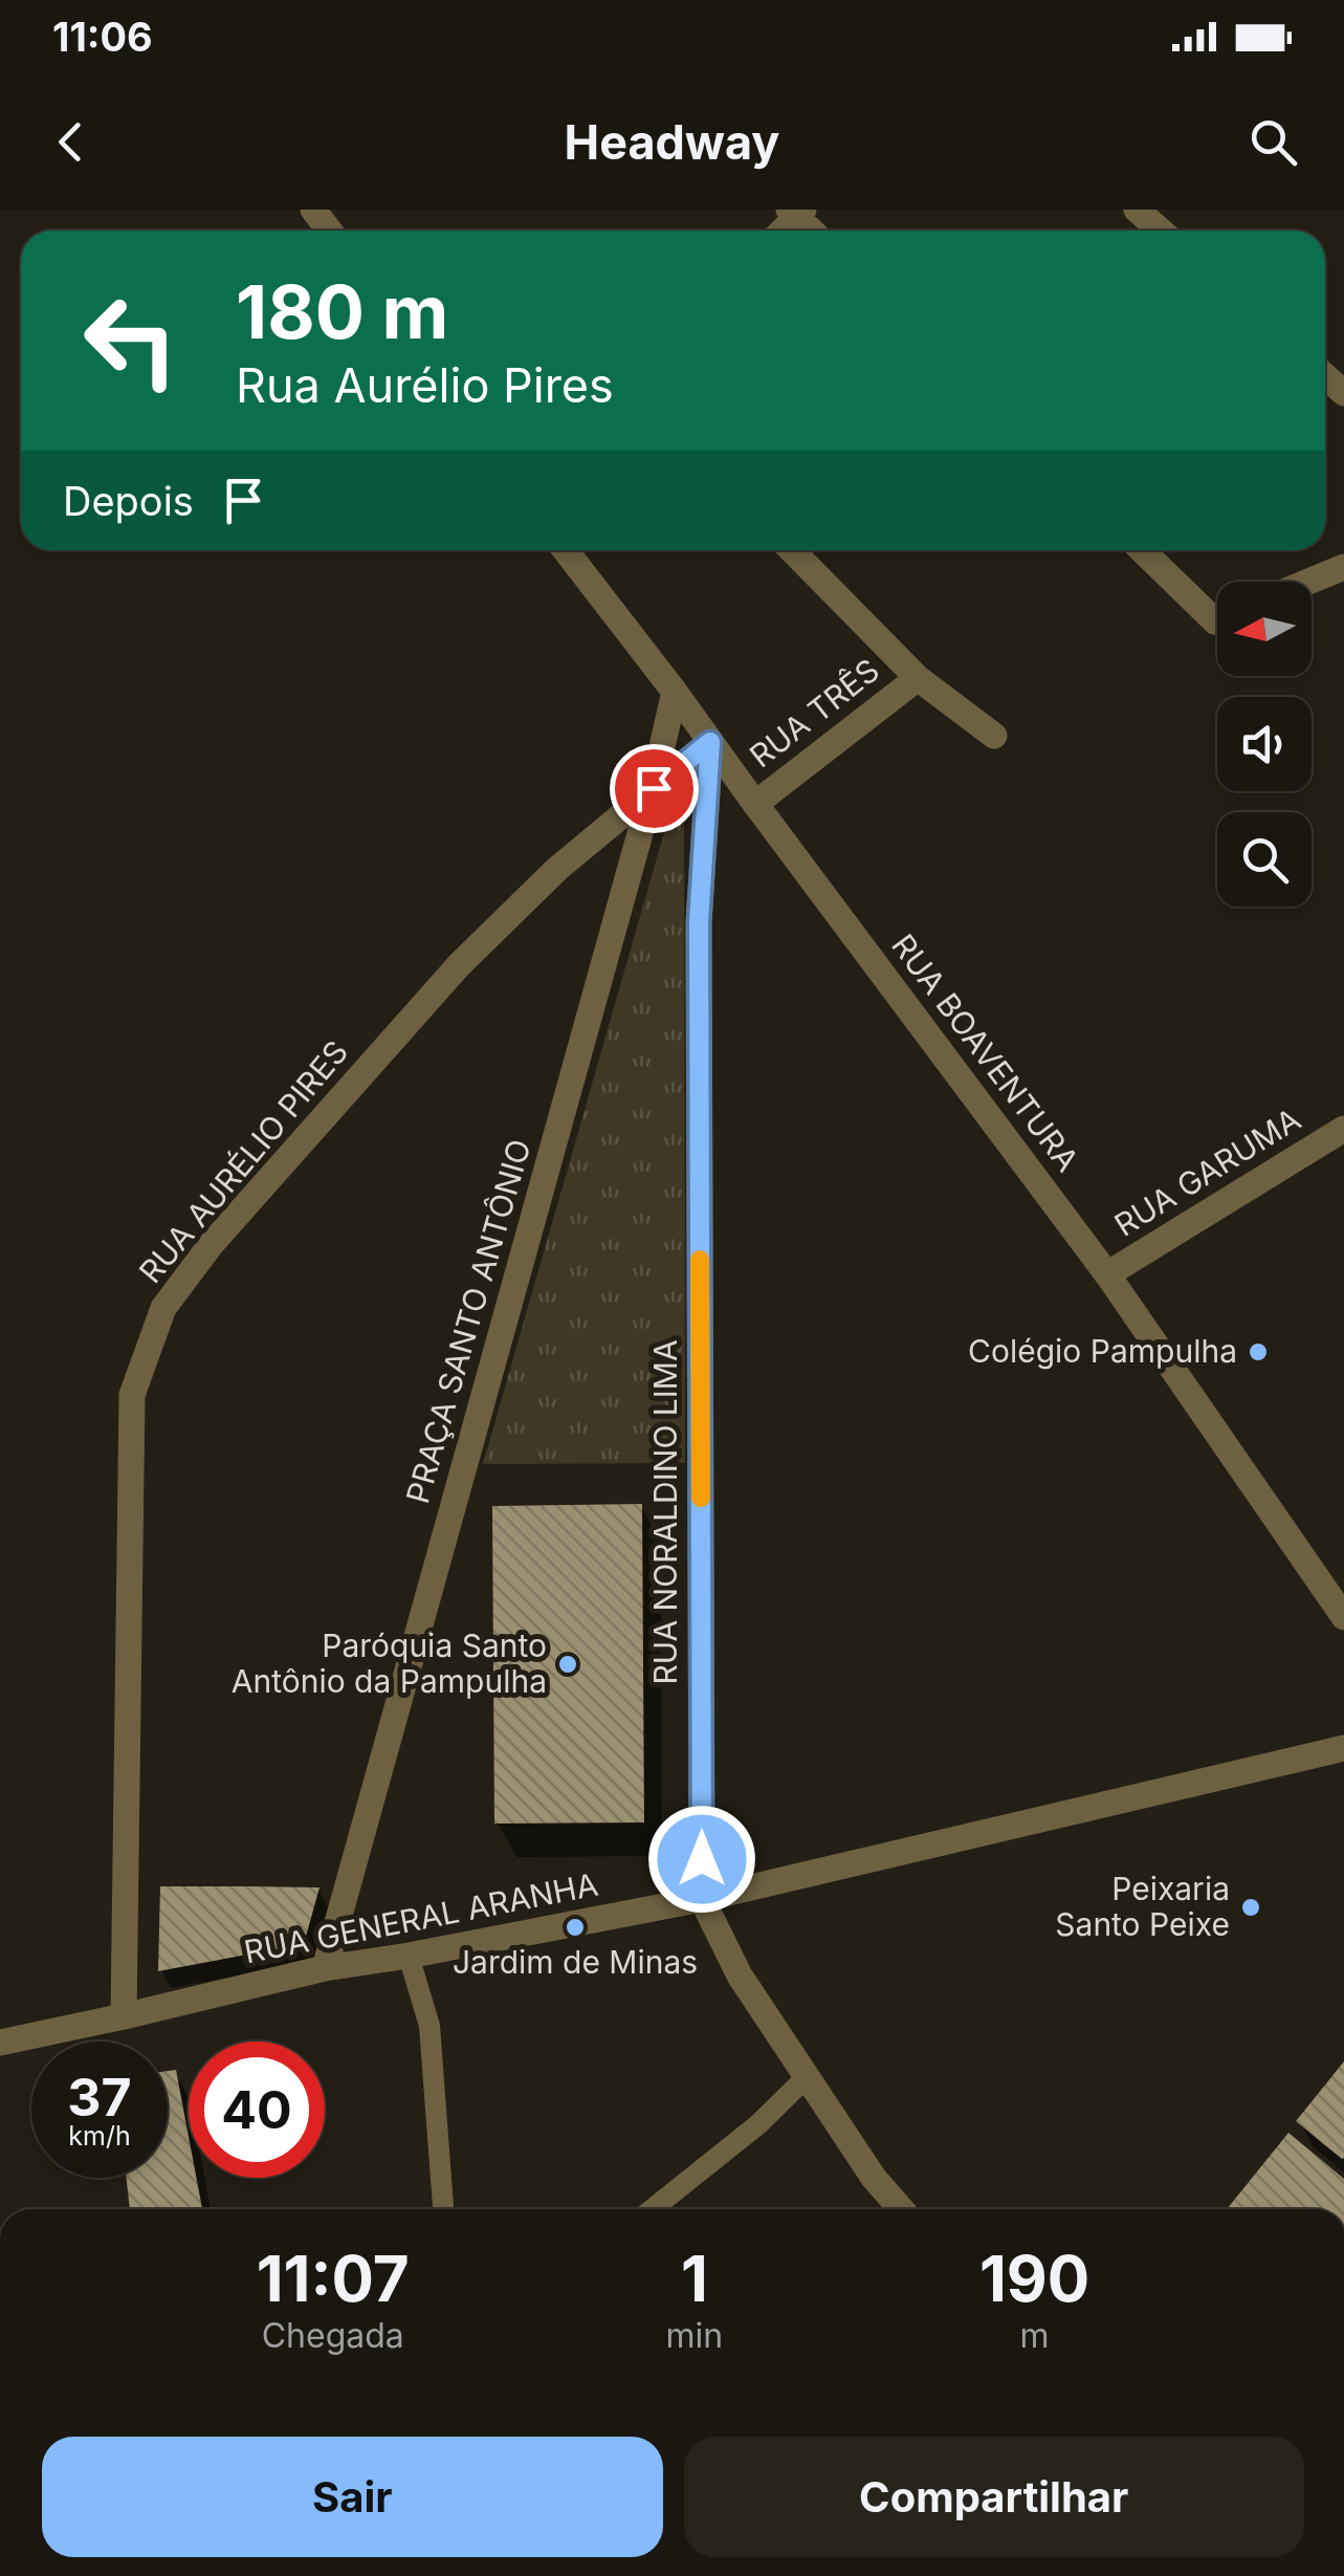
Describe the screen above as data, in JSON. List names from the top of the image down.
{
  "streets": {
    "street": [
      "RUA TRÊS",
      "RUA BOAVENTURA",
      "RUA AURÉLIO PIRES",
      "RUA GARUMA",
      "PRAÇA SANTO ANTÔNIO",
      "RUA NORALDINO LIMA",
      "RUA GENERAL ARANHA"
    ]
  },
  "crossings": [
    ["RUA TRÊS", "RUA BOAVENTURA"],
    ["RUA BOAVENTURA", "RUA AURÉLIO PIRES"],
    ["RUA BOAVENTURA", "RUA GARUMA"],
    ["RUA BOAVENTURA", "PRAÇA SANTO ANTÔNIO"],
    ["RUA BOAVENTURA", "RUA NORALDINO LIMA"],
    ["RUA AURÉLIO PIRES", "PRAÇA SANTO ANTÔNIO"],
    ["RUA AURÉLIO PIRES", "RUA NORALDINO LIMA"],
    ["RUA AURÉLIO PIRES", "RUA GENERAL ARANHA"],
    ["PRAÇA SANTO ANTÔNIO", "RUA GENERAL ARANHA"],
    ["RUA NORALDINO LIMA", "RUA GENERAL ARANHA"]
  ],
  "places": [
    "Colégio Pampulha",
    "Paróquia Santo Antônio da Pampulha",
    "Peixaria Santo Peixe",
    "Jardim de Minas"
  ],
  "north": "left",
  "page": {
    "status": "11:06",
    "header": "Headway",
    "turn": ["180 m", "Rua Aurélio Pires"],
    "then": "Depois",
    "speed": "37 km/h",
    "limit": "40",
    "eta": [
      "11:07",
      "Chegada",
      "1",
      "min",
      "190",
      "m"
    ],
    "buttons": ["Sair", "Compartilhar"]
  }
}
